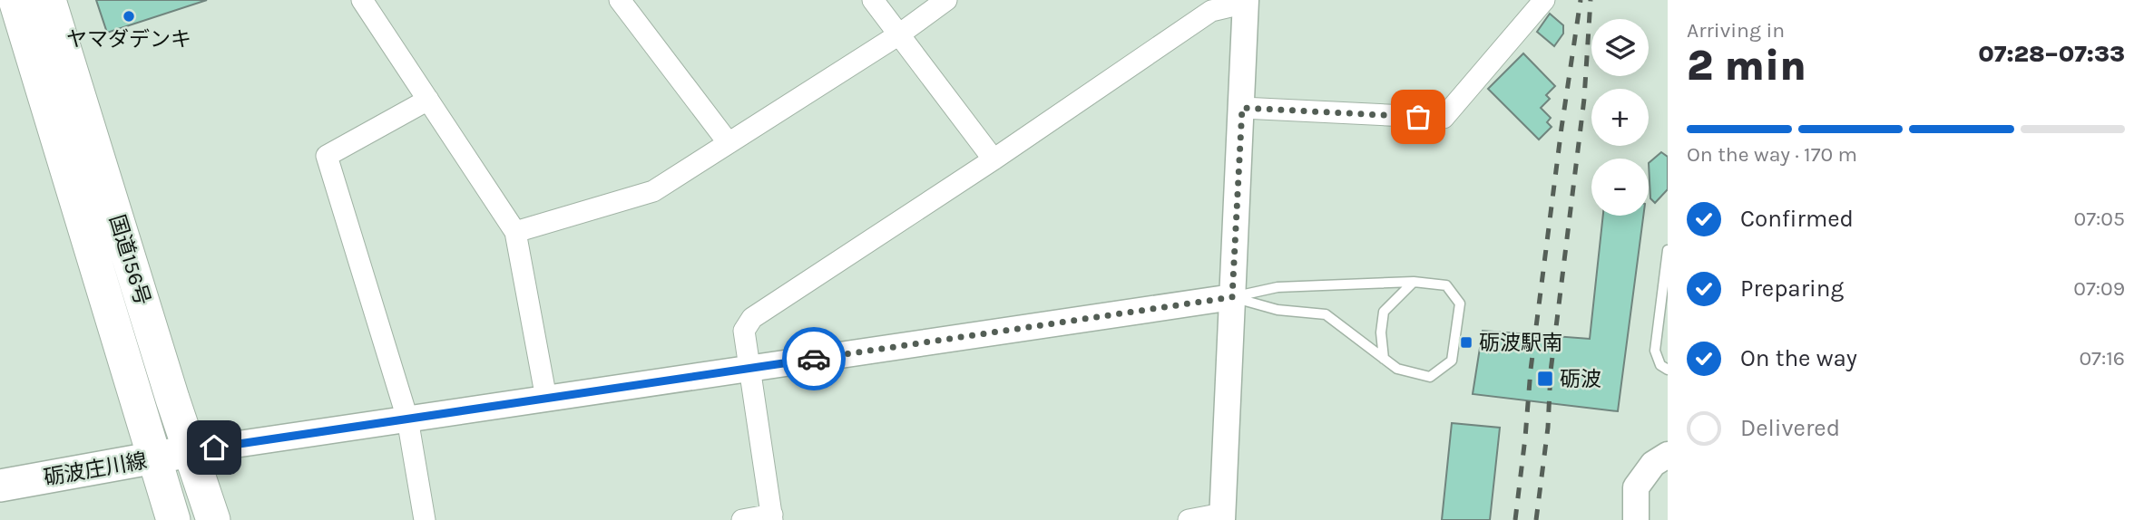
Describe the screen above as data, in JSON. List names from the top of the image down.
{
  "streets": {
    "highway": ["国道156号"],
    "main road": ["砺波庄川線"]
  },
  "crossings": [
    ["国道156号", "砺波庄川線"]
  ],
  "places": {
    "other": ["ヤマダデンキ"],
    "transit": ["砺波駅南", "砺波"]
  },
  "page": {
    "heading": ["2 min", "Arriving in", "07:28–07:33"],
    "map_buttons": ["+", "−"],
    "bar": "On the way · 170 m",
    "list": [
      ["Confirmed", "07:05"],
      ["Preparing", "07:09"],
      ["On the way", "07:16"],
      "Delivered"
    ]
  }
}
